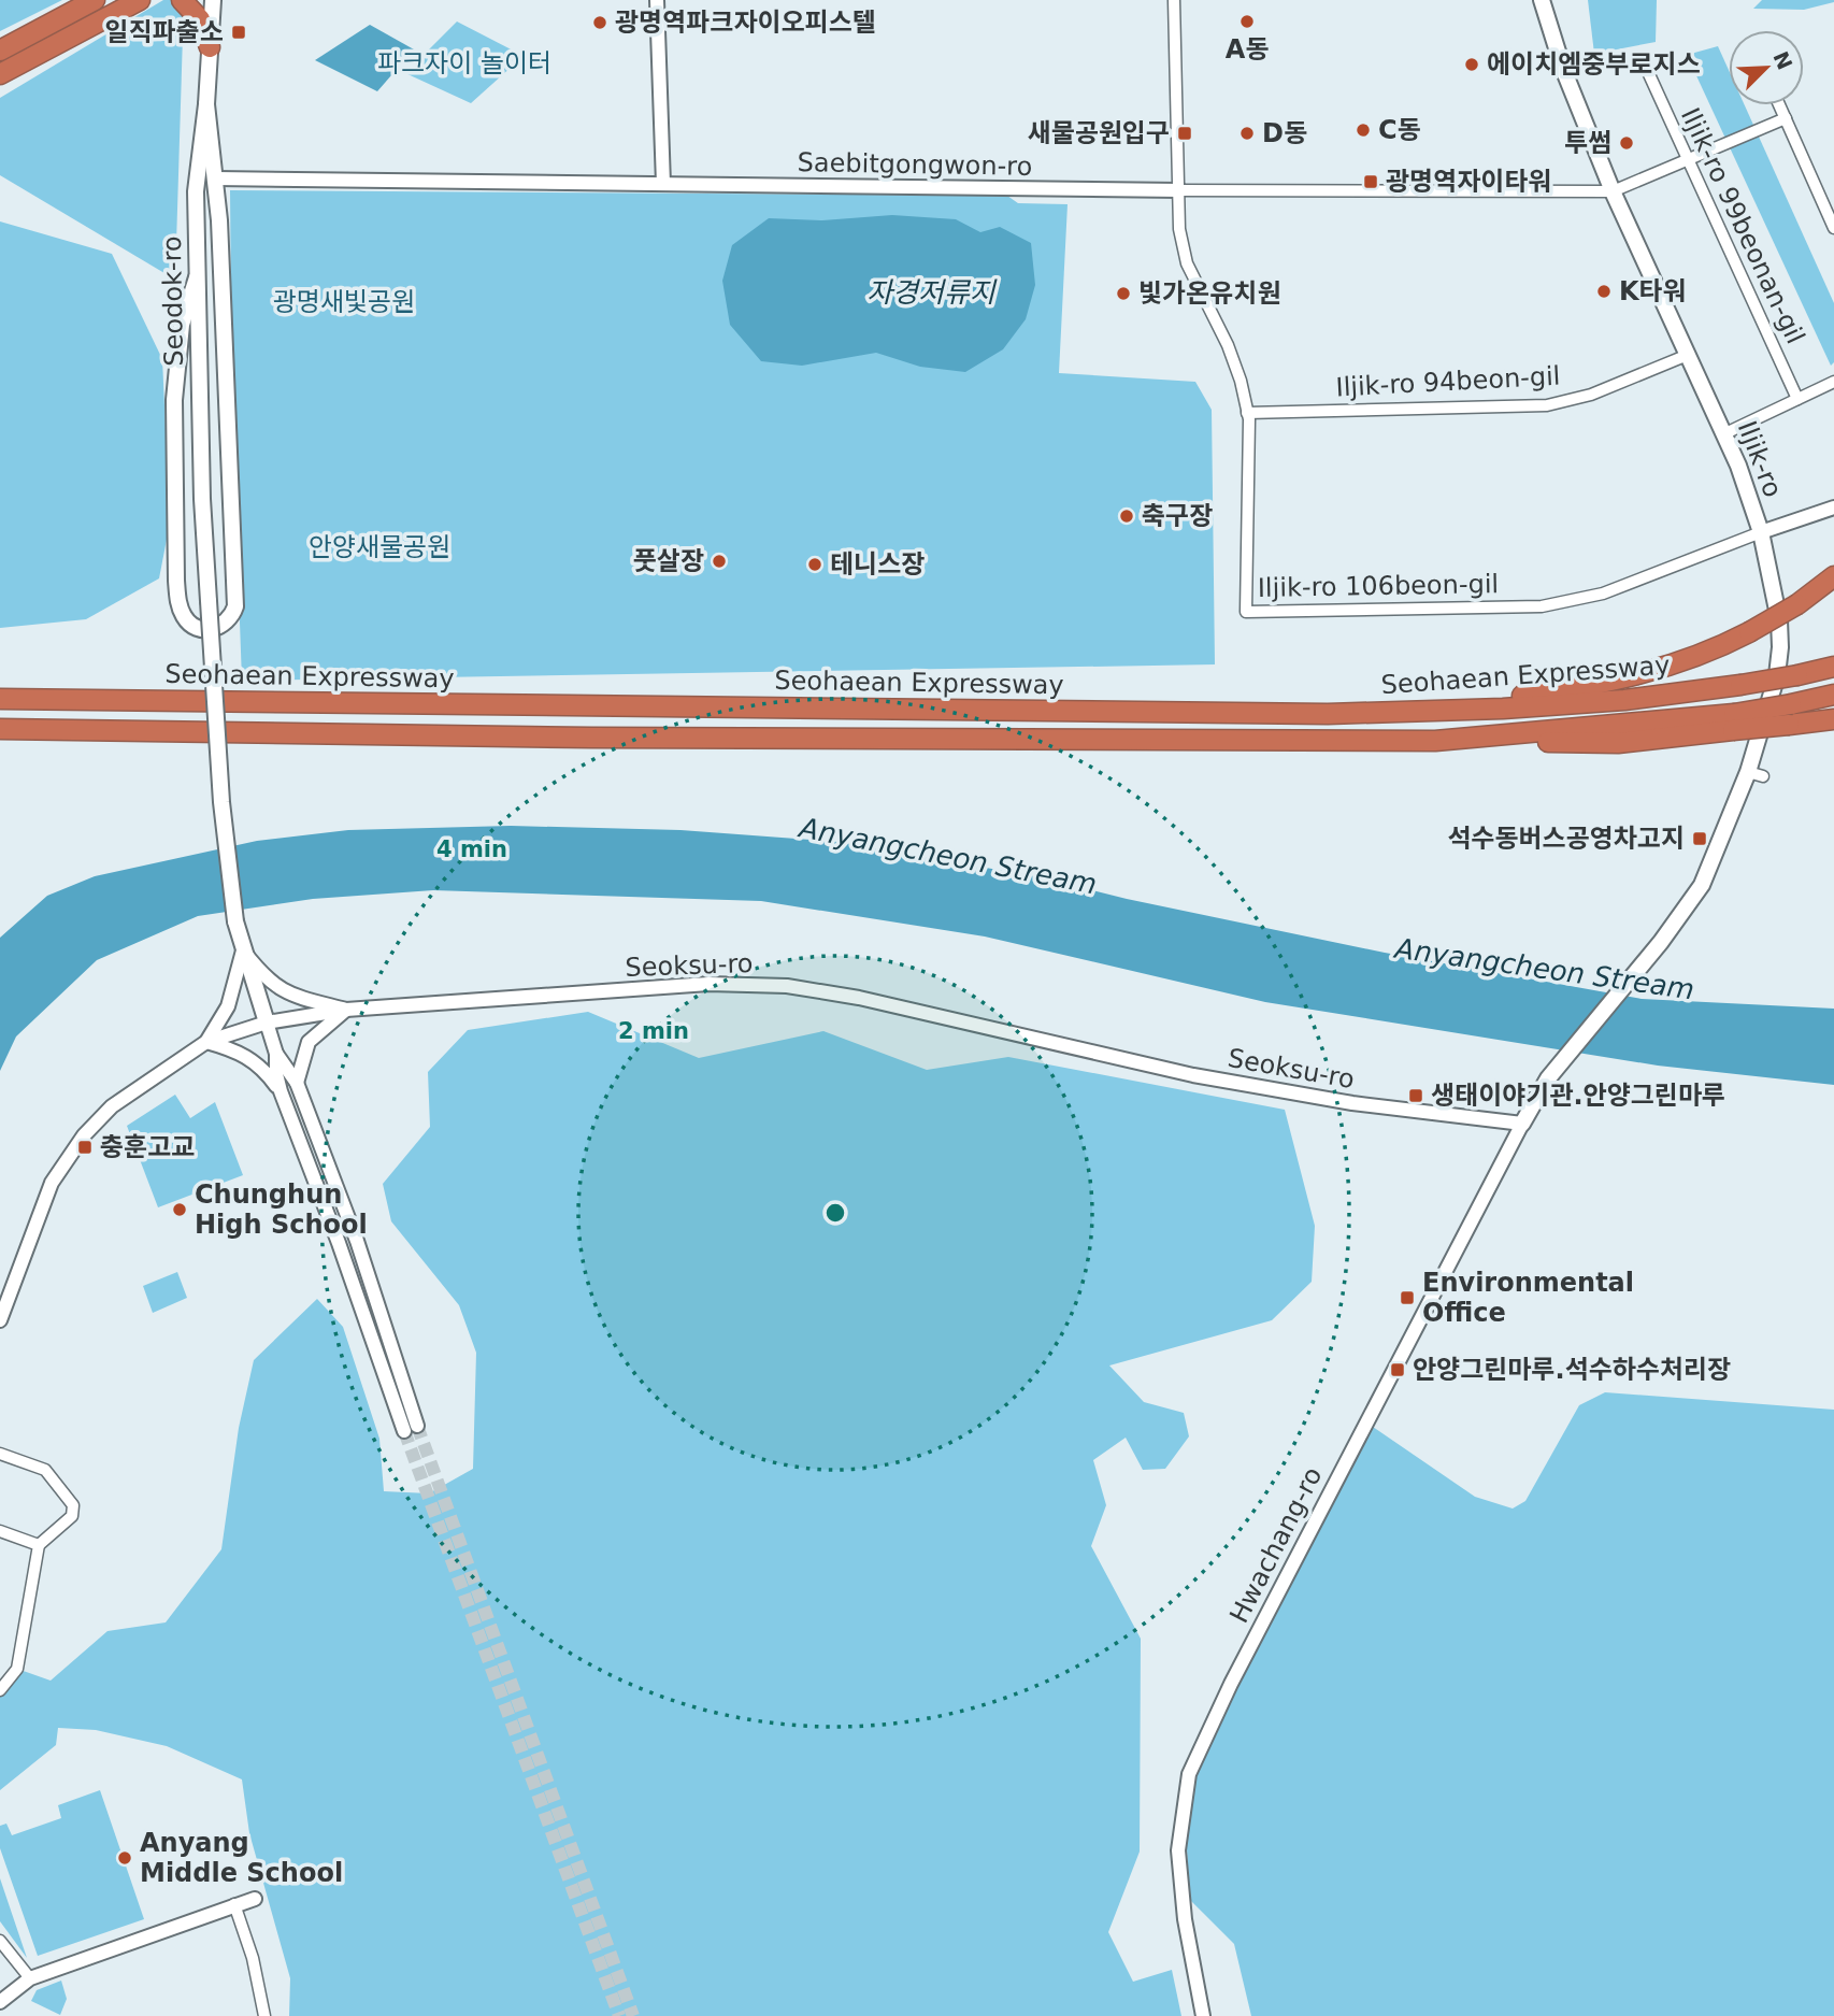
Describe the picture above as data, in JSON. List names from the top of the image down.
{
  "streets": {
    "highway": ["Seohaean Expressway"],
    "main road": ["Seodok-ro", "Iljik-ro"],
    "street": [
      "Saebitgongwon-ro",
      "Iljik-ro 99beonan-gil",
      "Iljik-ro 94beon-gil",
      "Iljik-ro 106beon-gil",
      "Seoksu-ro",
      "Hwachang-ro"
    ]
  },
  "crossings": [
    ["Saebitgongwon-ro", "Iljik-ro"],
    ["Saebitgongwon-ro", "Iljik-ro 106beon-gil"],
    ["Seodok-ro", "Seoksu-ro"],
    ["Iljik-ro 94beon-gil", "Iljik-ro"],
    ["Iljik-ro 94beon-gil", "Iljik-ro 106beon-gil"],
    ["Iljik-ro", "Iljik-ro 106beon-gil"],
    ["Iljik-ro", "Seoksu-ro"],
    ["Iljik-ro", "Hwachang-ro"],
    ["Seoksu-ro", "Hwachang-ro"]
  ],
  "water": ["자경저류지", "Anyangcheon Stream"],
  "parks": ["파크자이 놀이터", "광명새빛공원", "안양새물공원"],
  "places": {
    "other": [
      "A동",
      "광명역파크자이오피스텔",
      "에이치엠중부로지스",
      "C동",
      "D동",
      "투썸",
      "K타워",
      "빛가온유치원",
      "축구장",
      "풋살장",
      "테니스장",
      "Chunghun High School",
      "Anyang Middle School"
    ],
    "transit": [
      "일직파출소",
      "새물공원입구",
      "광명역자이타워",
      "석수동버스공영차고지",
      "생태이야기관.안양그린마루",
      "충훈고교",
      "Environmental Office",
      "안양그린마루.석수하수처리장"
    ]
  },
  "north": "top right",
  "rings": ["4 min", "2 min"]
}
